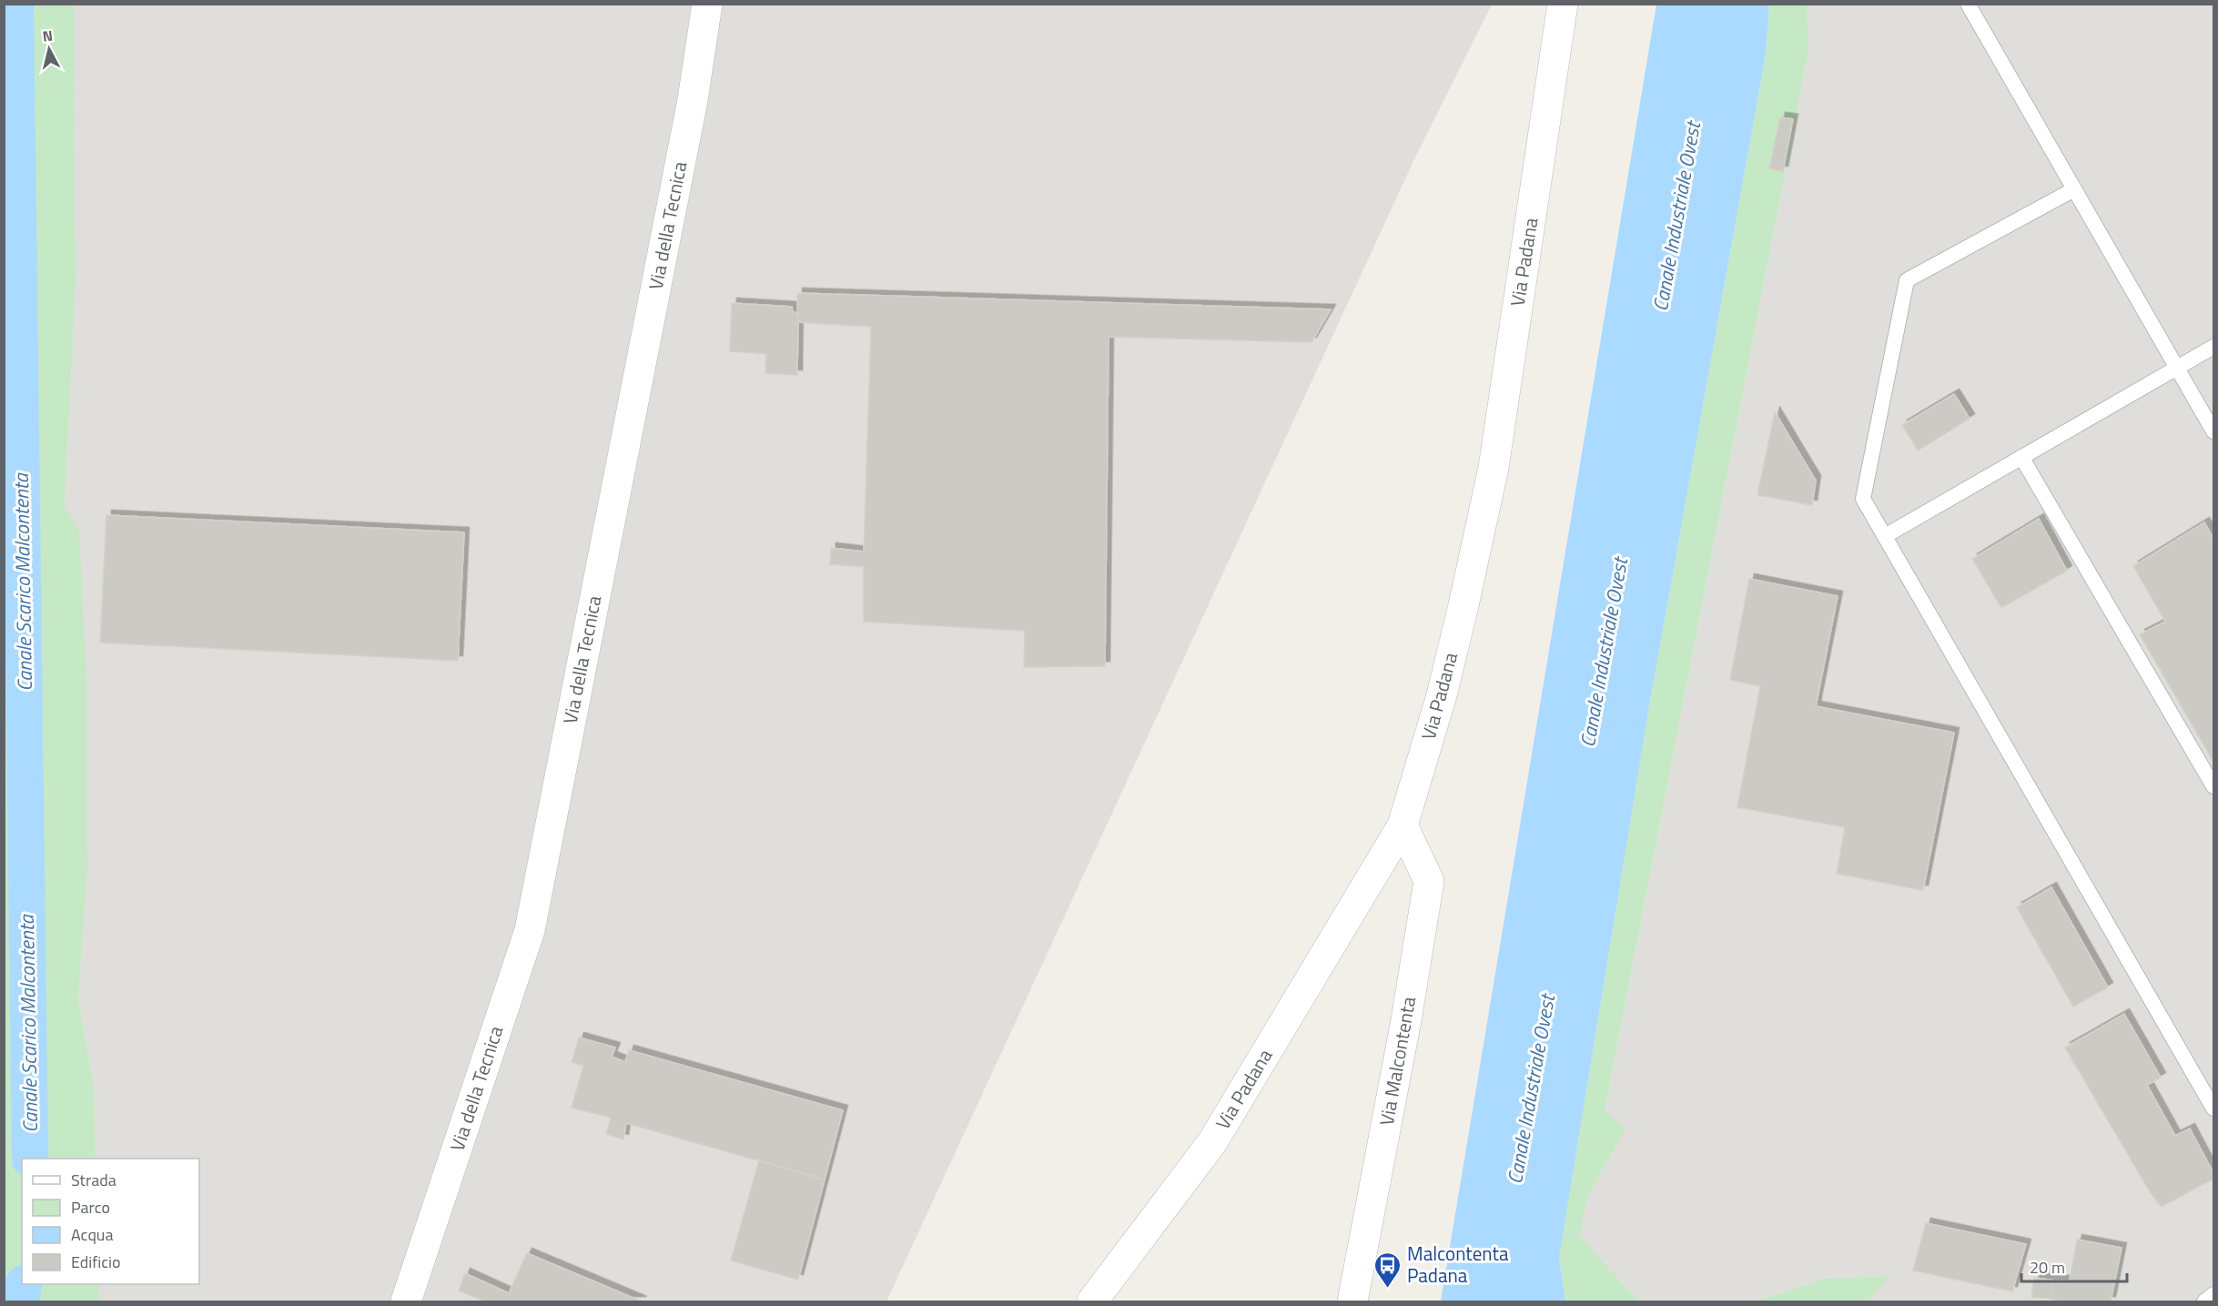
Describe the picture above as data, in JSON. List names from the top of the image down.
{
  "streets": {
    "street": ["Via della Tecnica", "Via Padana", "Via Malcontenta"]
  },
  "crossings": [
    ["Via Padana", "Via Malcontenta"]
  ],
  "water": ["Canale Industriale Ovest", "Canale Scarico Malcontenta"],
  "places": {
    "bus stop": ["Malcontenta Padana"]
  },
  "legend": [
    "Strada",
    "Parco",
    "Acqua",
    "Edificio"
  ],
  "scale_bar": "20 m",
  "north": "top"
}
